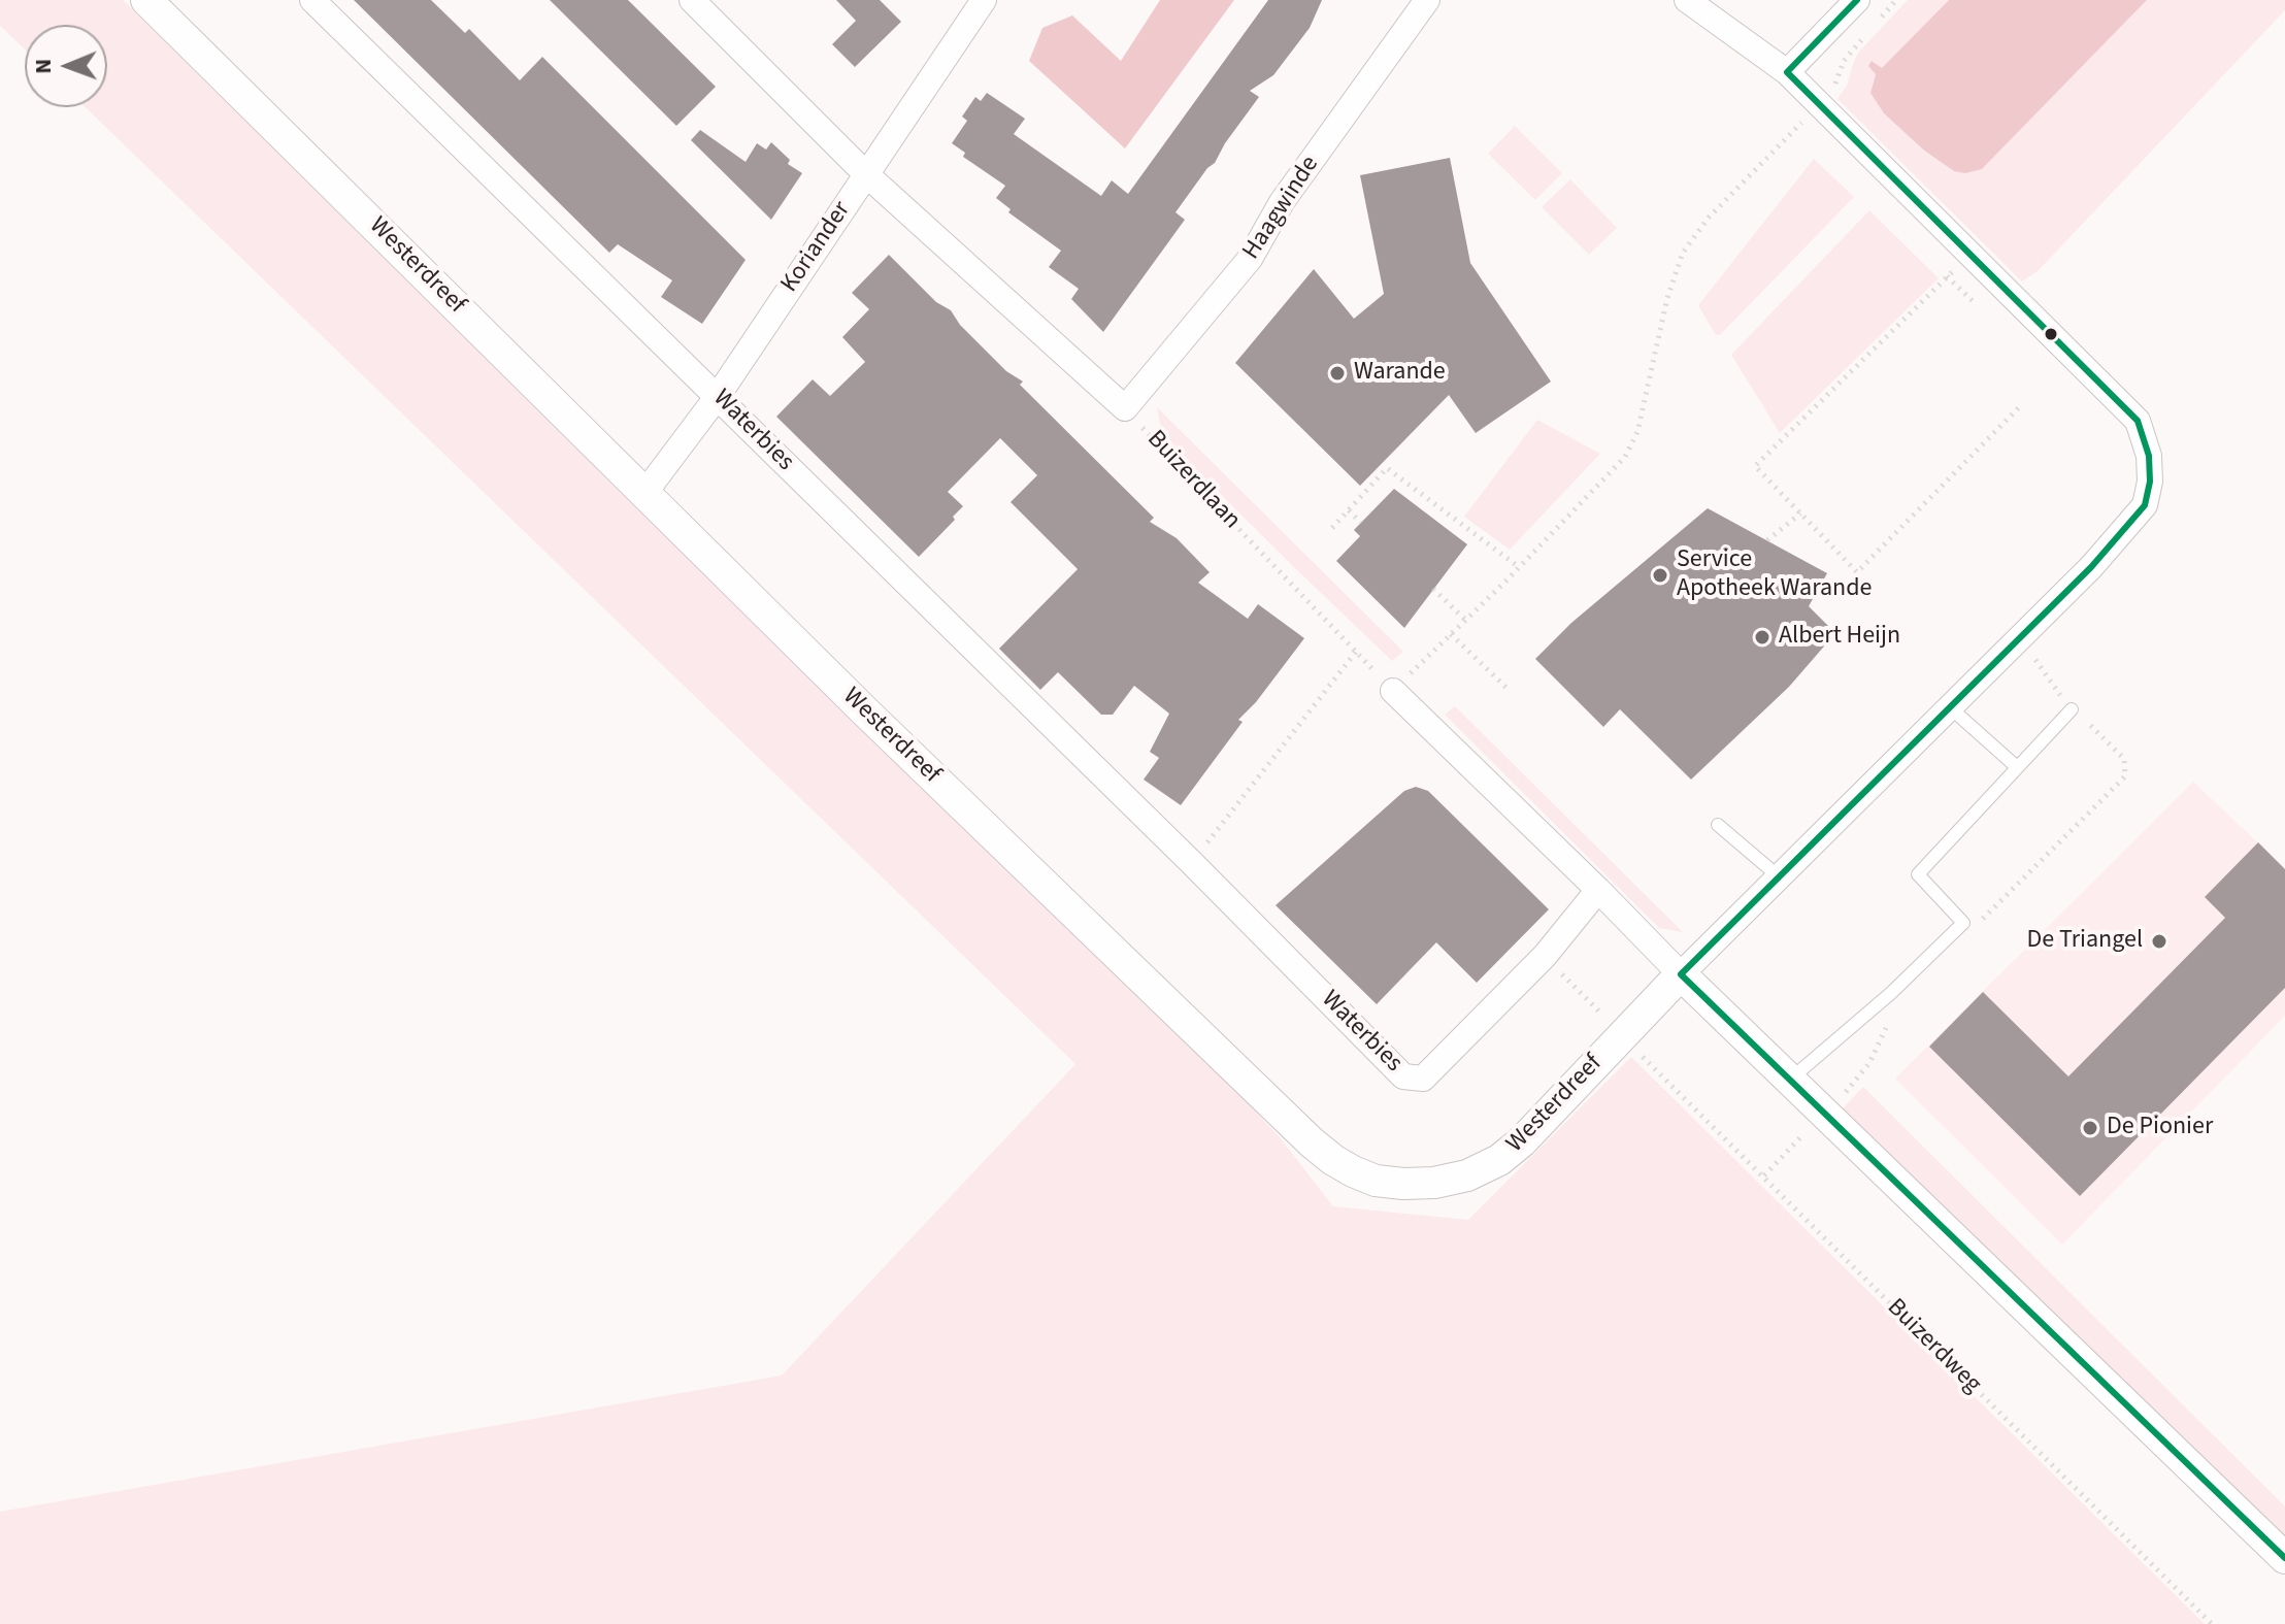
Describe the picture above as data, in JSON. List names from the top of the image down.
{
  "streets": {
    "street": [
      "Haagwinde",
      "Koriander",
      "Westerdreef",
      "Waterbies"
    ],
    "path": ["Buizerdlaan", "Buizerdweg"]
  },
  "crossings": [
    ["Haagwinde", "Buizerdlaan"],
    ["Koriander", "Westerdreef"],
    ["Koriander", "Waterbies"]
  ],
  "places": [
    "Warande",
    "Service Apotheek Warande",
    "Albert Heijn",
    "De Triangel",
    "De Pionier"
  ],
  "north": "left"
}
